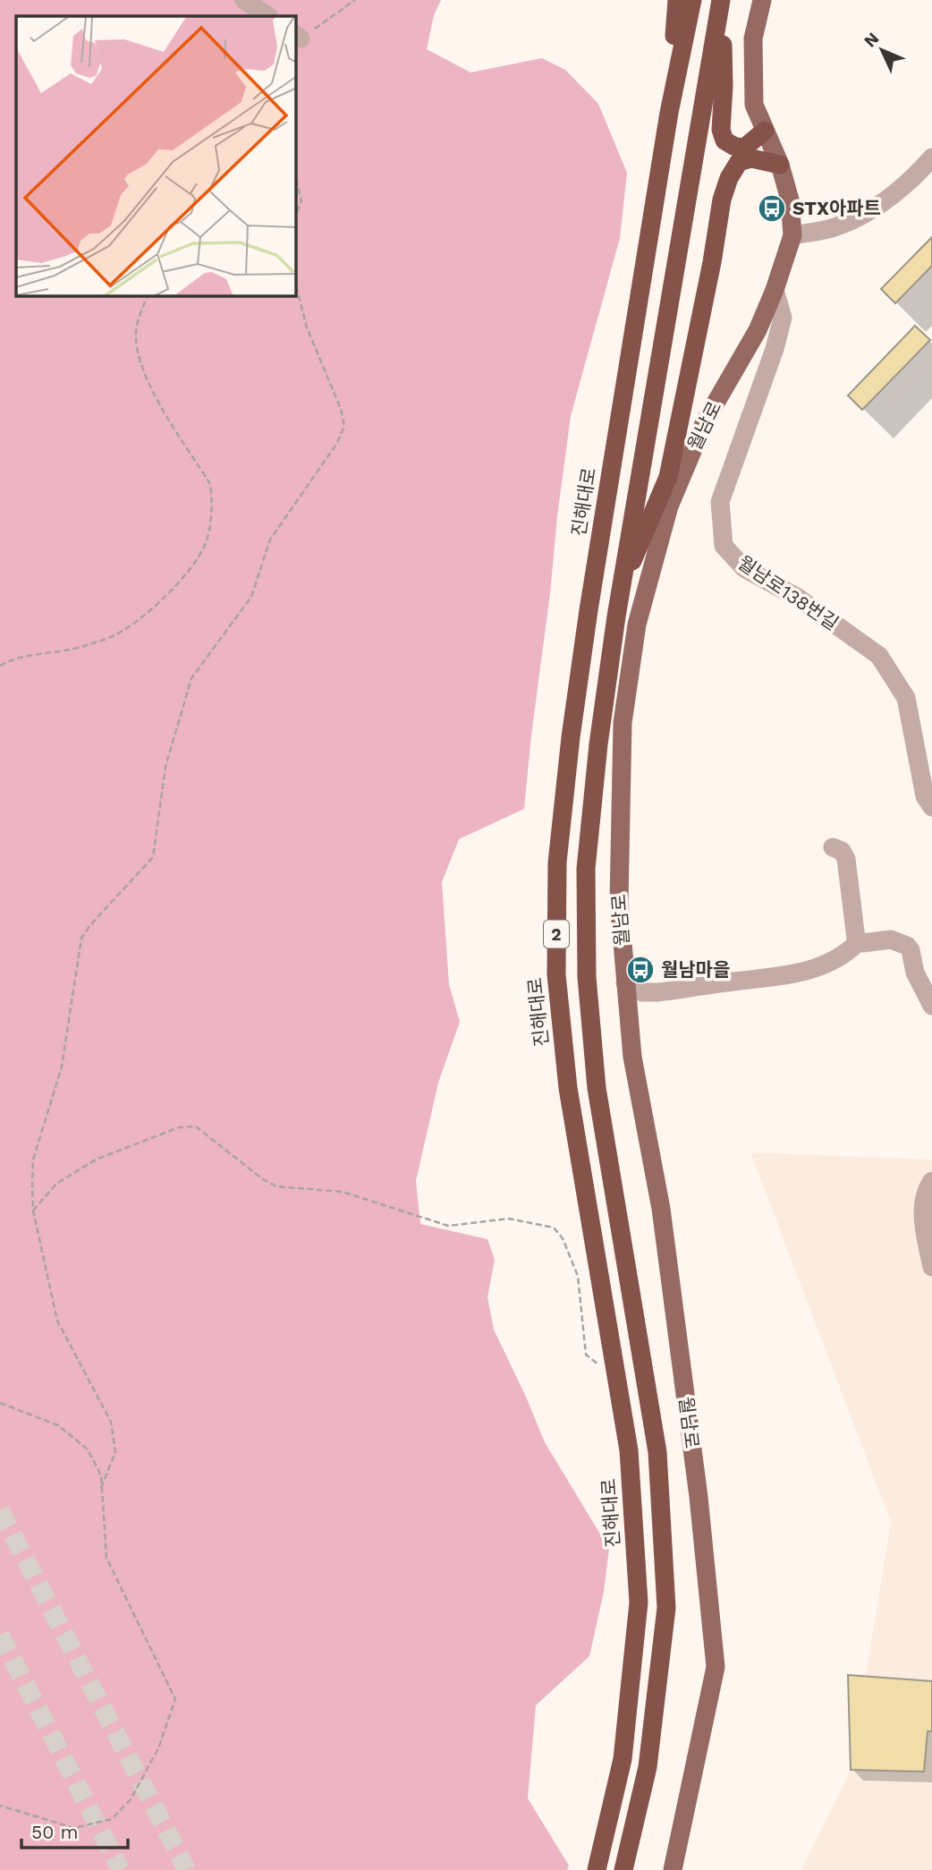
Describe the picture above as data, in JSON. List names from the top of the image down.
{
  "streets": {
    "highway": ["진해대로", "2"],
    "main road": ["월남로"],
    "street": ["월남로138번길"]
  },
  "crossings": [
    ["월남로", "월남로138번길"]
  ],
  "places": {
    "bus stop": ["STX아파트", "월남마을"]
  },
  "scale_bar": "50 m",
  "north": "top left"
}
